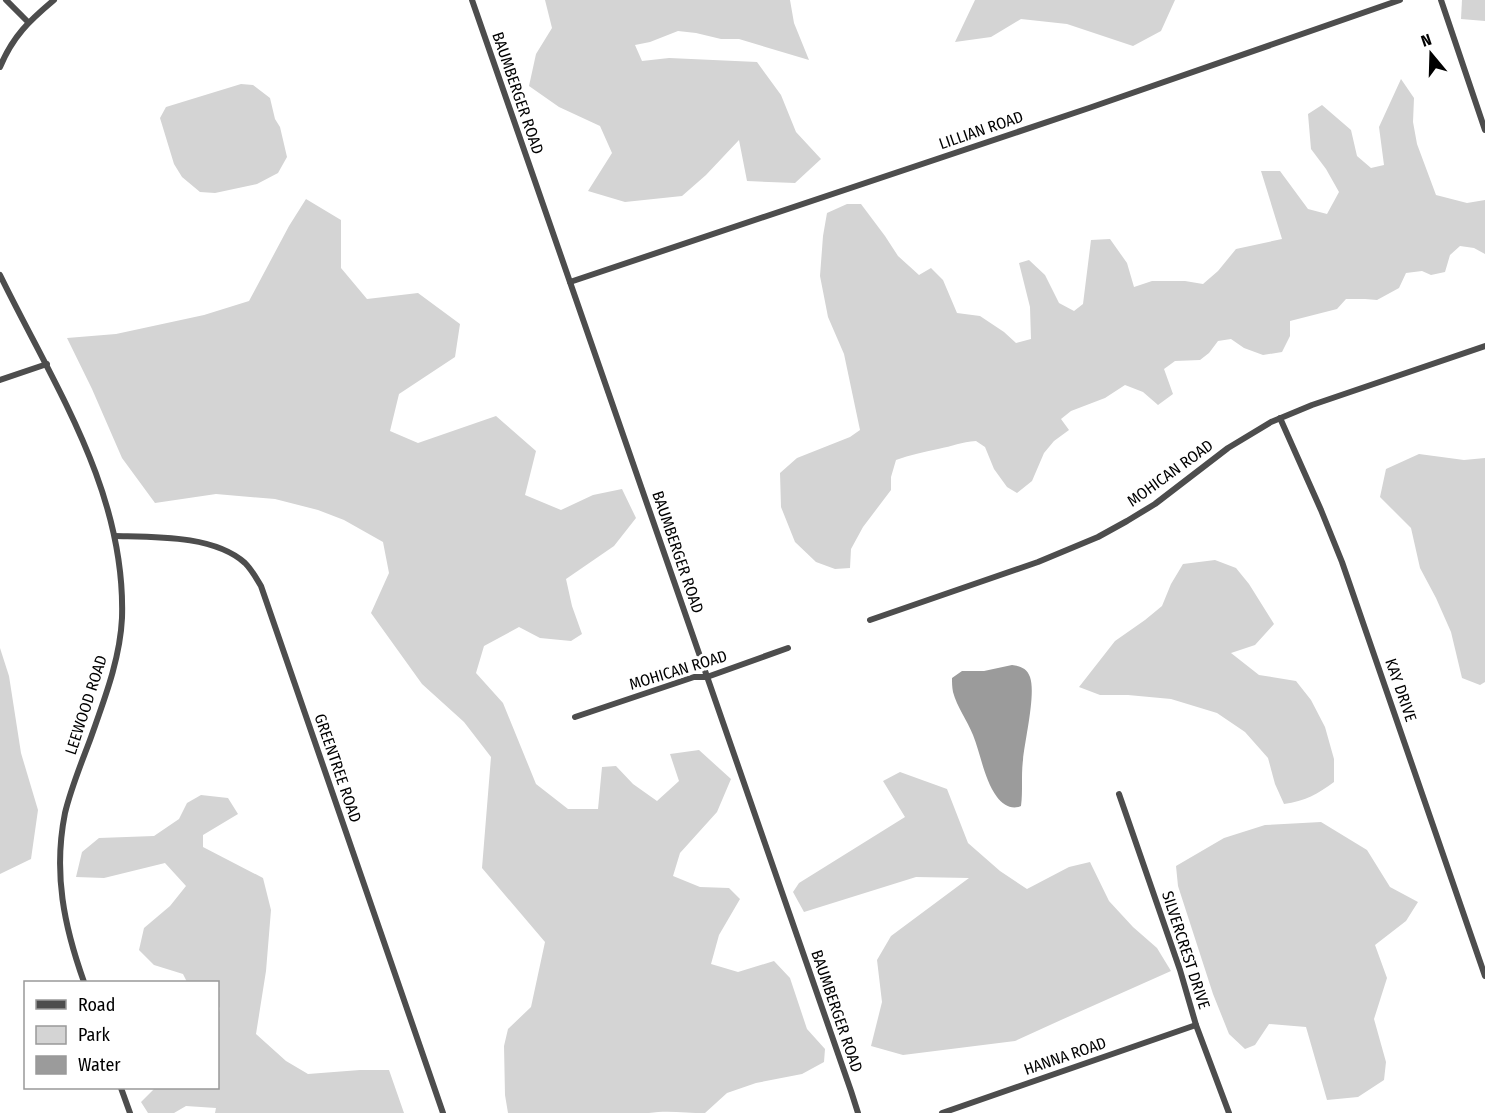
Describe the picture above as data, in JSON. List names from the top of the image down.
{
  "streets": {
    "street": [
      "BAUMBERGER ROAD",
      "LILLIAN ROAD",
      "MOHICAN ROAD",
      "KAY DRIVE",
      "LEEWOOD ROAD",
      "GREENTREE ROAD",
      "SILVERCREST DRIVE",
      "HANNA ROAD"
    ]
  },
  "crossings": [
    ["BAUMBERGER ROAD", "LILLIAN ROAD"],
    ["BAUMBERGER ROAD", "MOHICAN ROAD"],
    ["MOHICAN ROAD", "KAY DRIVE"],
    ["LEEWOOD ROAD", "GREENTREE ROAD"],
    ["SILVERCREST DRIVE", "HANNA ROAD"]
  ],
  "legend": ["Road", "Park", "Water"],
  "north": "top"
}
